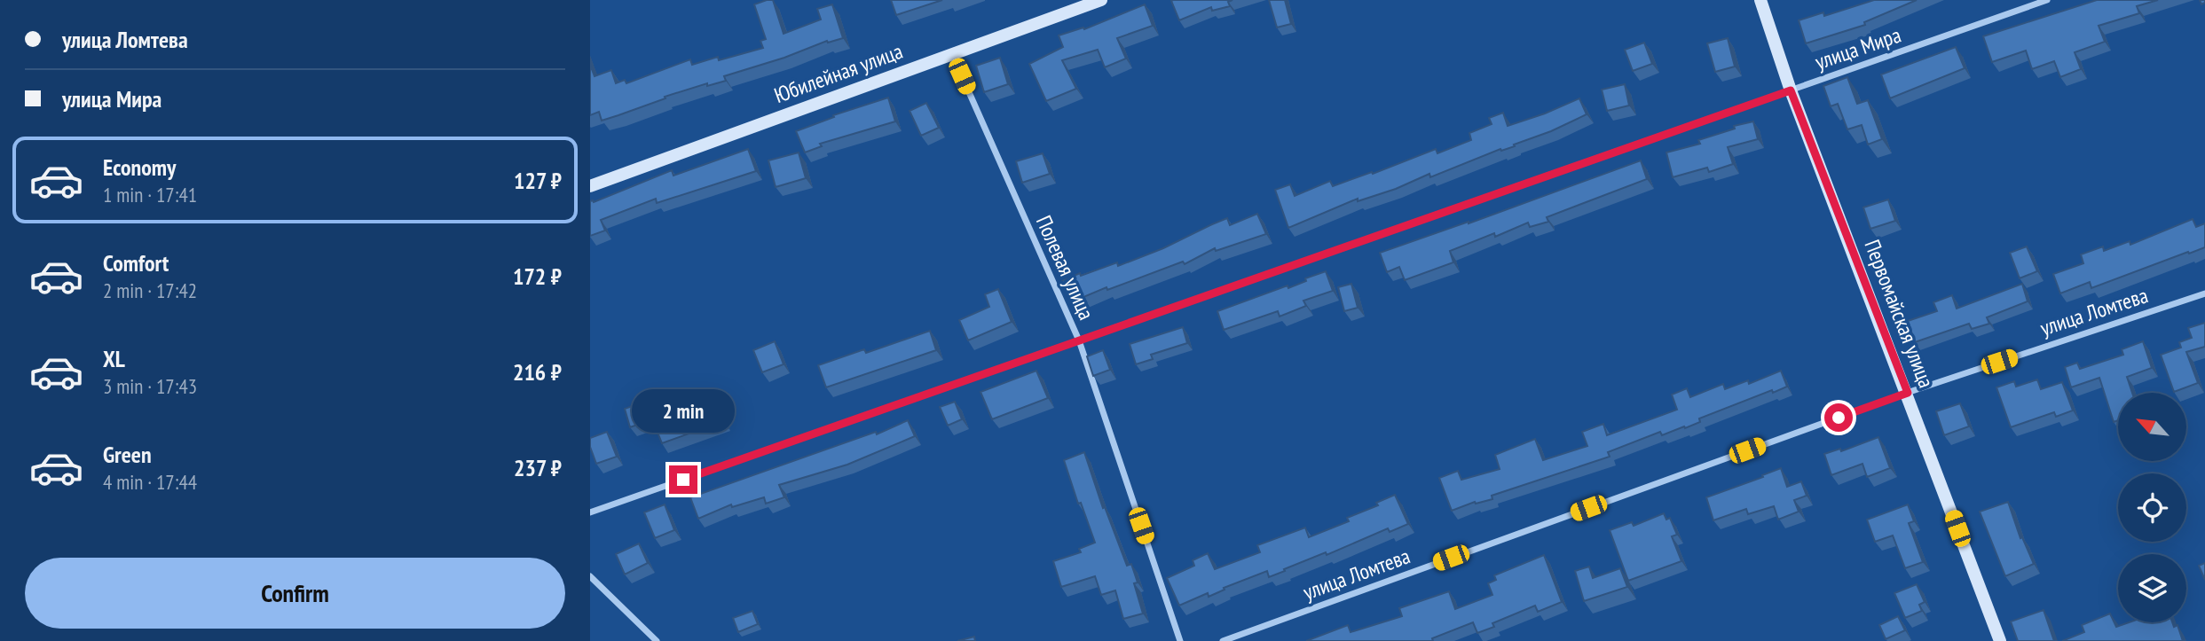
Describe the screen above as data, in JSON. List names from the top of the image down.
{
  "streets": {
    "street": [
      "улица Мира",
      "Юбилейная улица",
      "Полевая улица",
      "улица Ломтева",
      "Первомайская улица"
    ]
  },
  "crossings": [
    ["улица Мира", "Полевая улица"],
    ["улица Мира", "Первомайская улица"],
    ["Юбилейная улица", "Полевая улица"],
    ["улица Ломтева", "Первомайская улица"]
  ],
  "north": "top left",
  "page": {
    "banner": ["улица Ломтева", "улица Мира"],
    "list": [
      {
        "name": "Economy",
        "note": "1 min · 17:41",
        "value": "127 ₽"
      },
      {
        "name": "Comfort",
        "note": "2 min · 17:42",
        "value": "172 ₽"
      },
      {
        "name": "XL",
        "note": "3 min · 17:43",
        "value": "216 ₽"
      },
      {
        "name": "Green",
        "note": "4 min · 17:44",
        "value": "237 ₽"
      }
    ],
    "bubble": "2 min",
    "buttons": "Confirm"
  }
}
